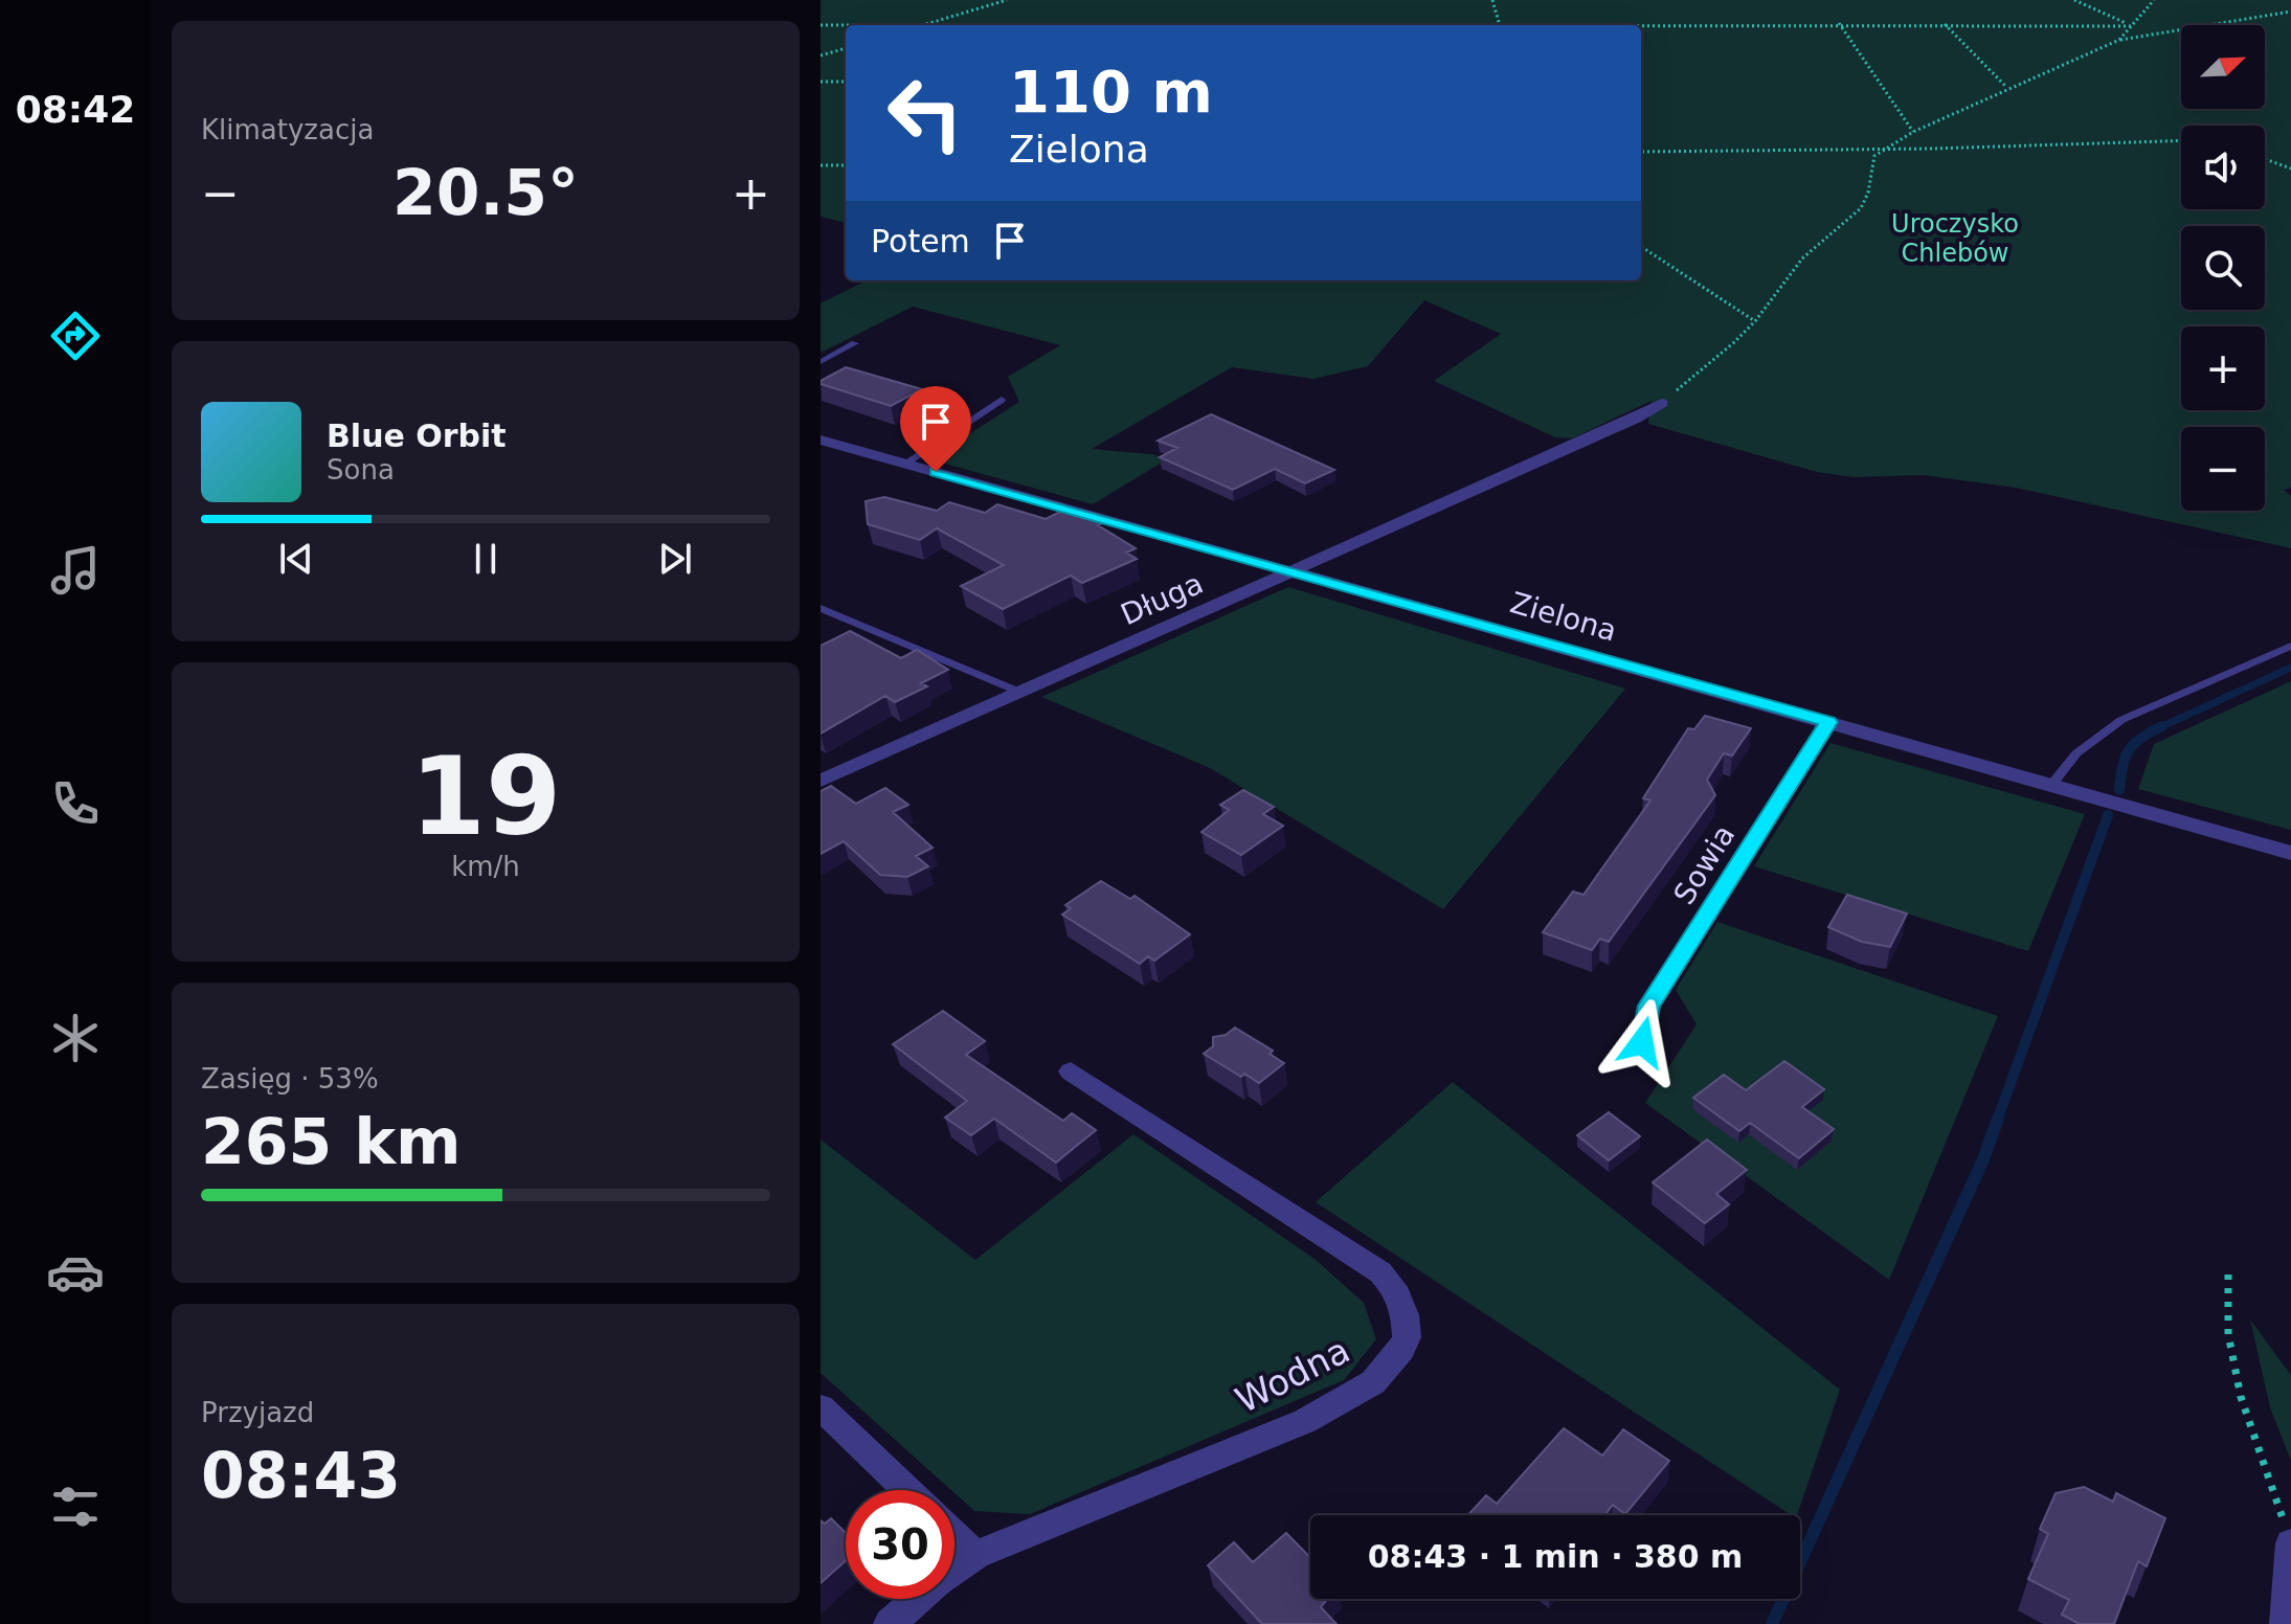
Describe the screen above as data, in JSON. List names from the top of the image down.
{
  "streets": {
    "street": [
      "Długa",
      "Zielona",
      "Sowia",
      "Wodna"
    ]
  },
  "crossings": [
    ["Długa", "Zielona"],
    ["Zielona", "Sowia"]
  ],
  "parks": ["Uroczysko Chlebów"],
  "north": "top right",
  "page": {
    "tabs": "08:42",
    "tile": [
      "Klimatyzacja",
      ["19", "km/h"],
      ["Zasięg · 53%", "265 km"],
      ["Przyjazd", "08:43"]
    ],
    "map_buttons": ["+", "−"],
    "turn": ["110 m", "Zielona"],
    "heat": ["−", "20.5°", "+"],
    "then": "Potem",
    "song": ["Blue Orbit", "Sona"],
    "limit": "30",
    "trip": "08:43 · 1 min · 380 m"
  }
}
